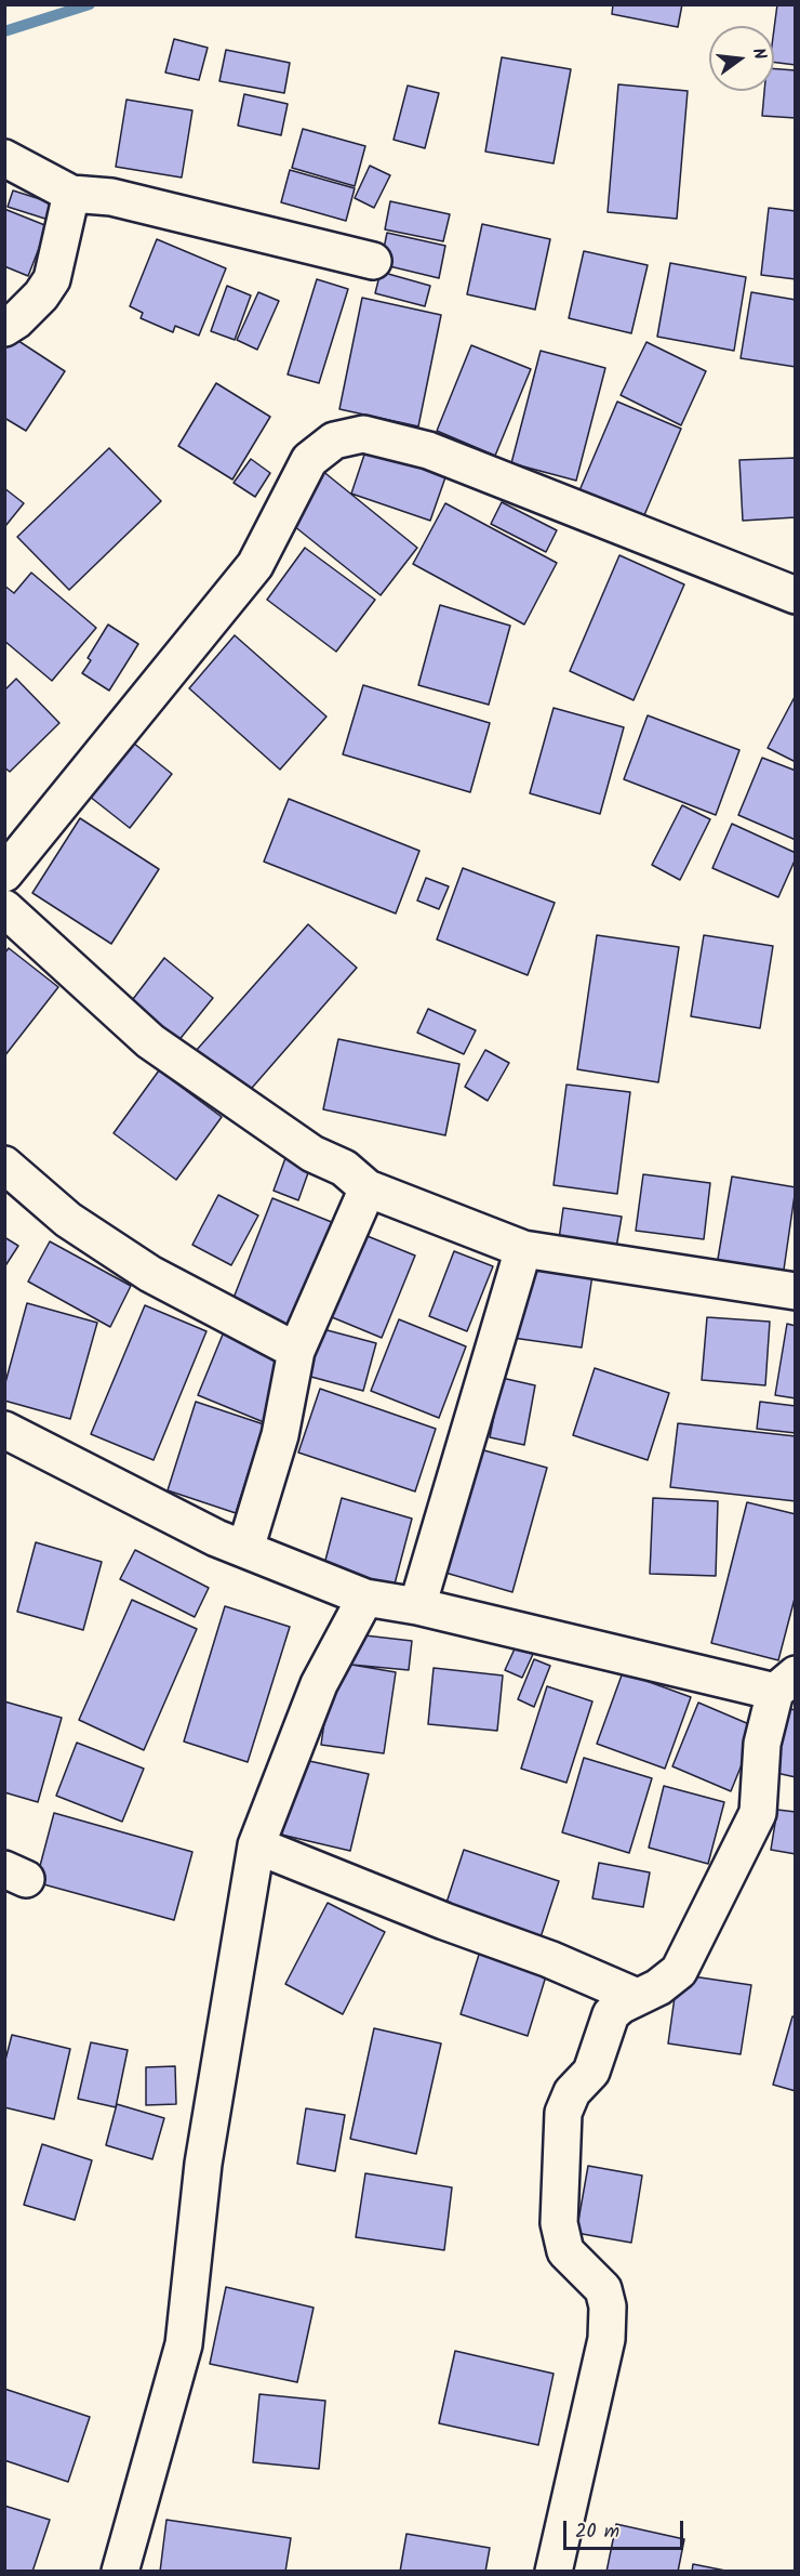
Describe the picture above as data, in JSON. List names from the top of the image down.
{
  "scale_bar": "20 m",
  "north": "right"
}
